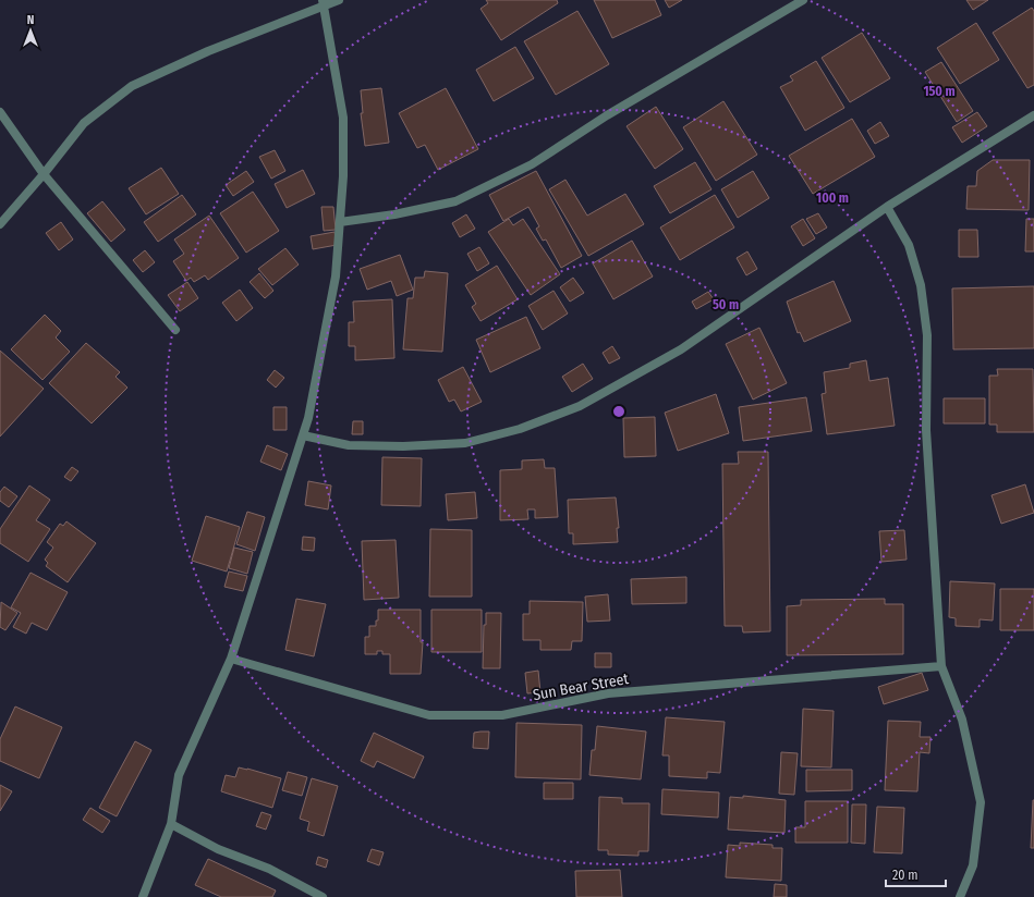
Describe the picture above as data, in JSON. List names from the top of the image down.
{
  "streets": {
    "street": ["Sun Bear Street"]
  },
  "scale_bar": "20 m",
  "north": "top",
  "rings": ["150 m", "100 m", "50 m"]
}
